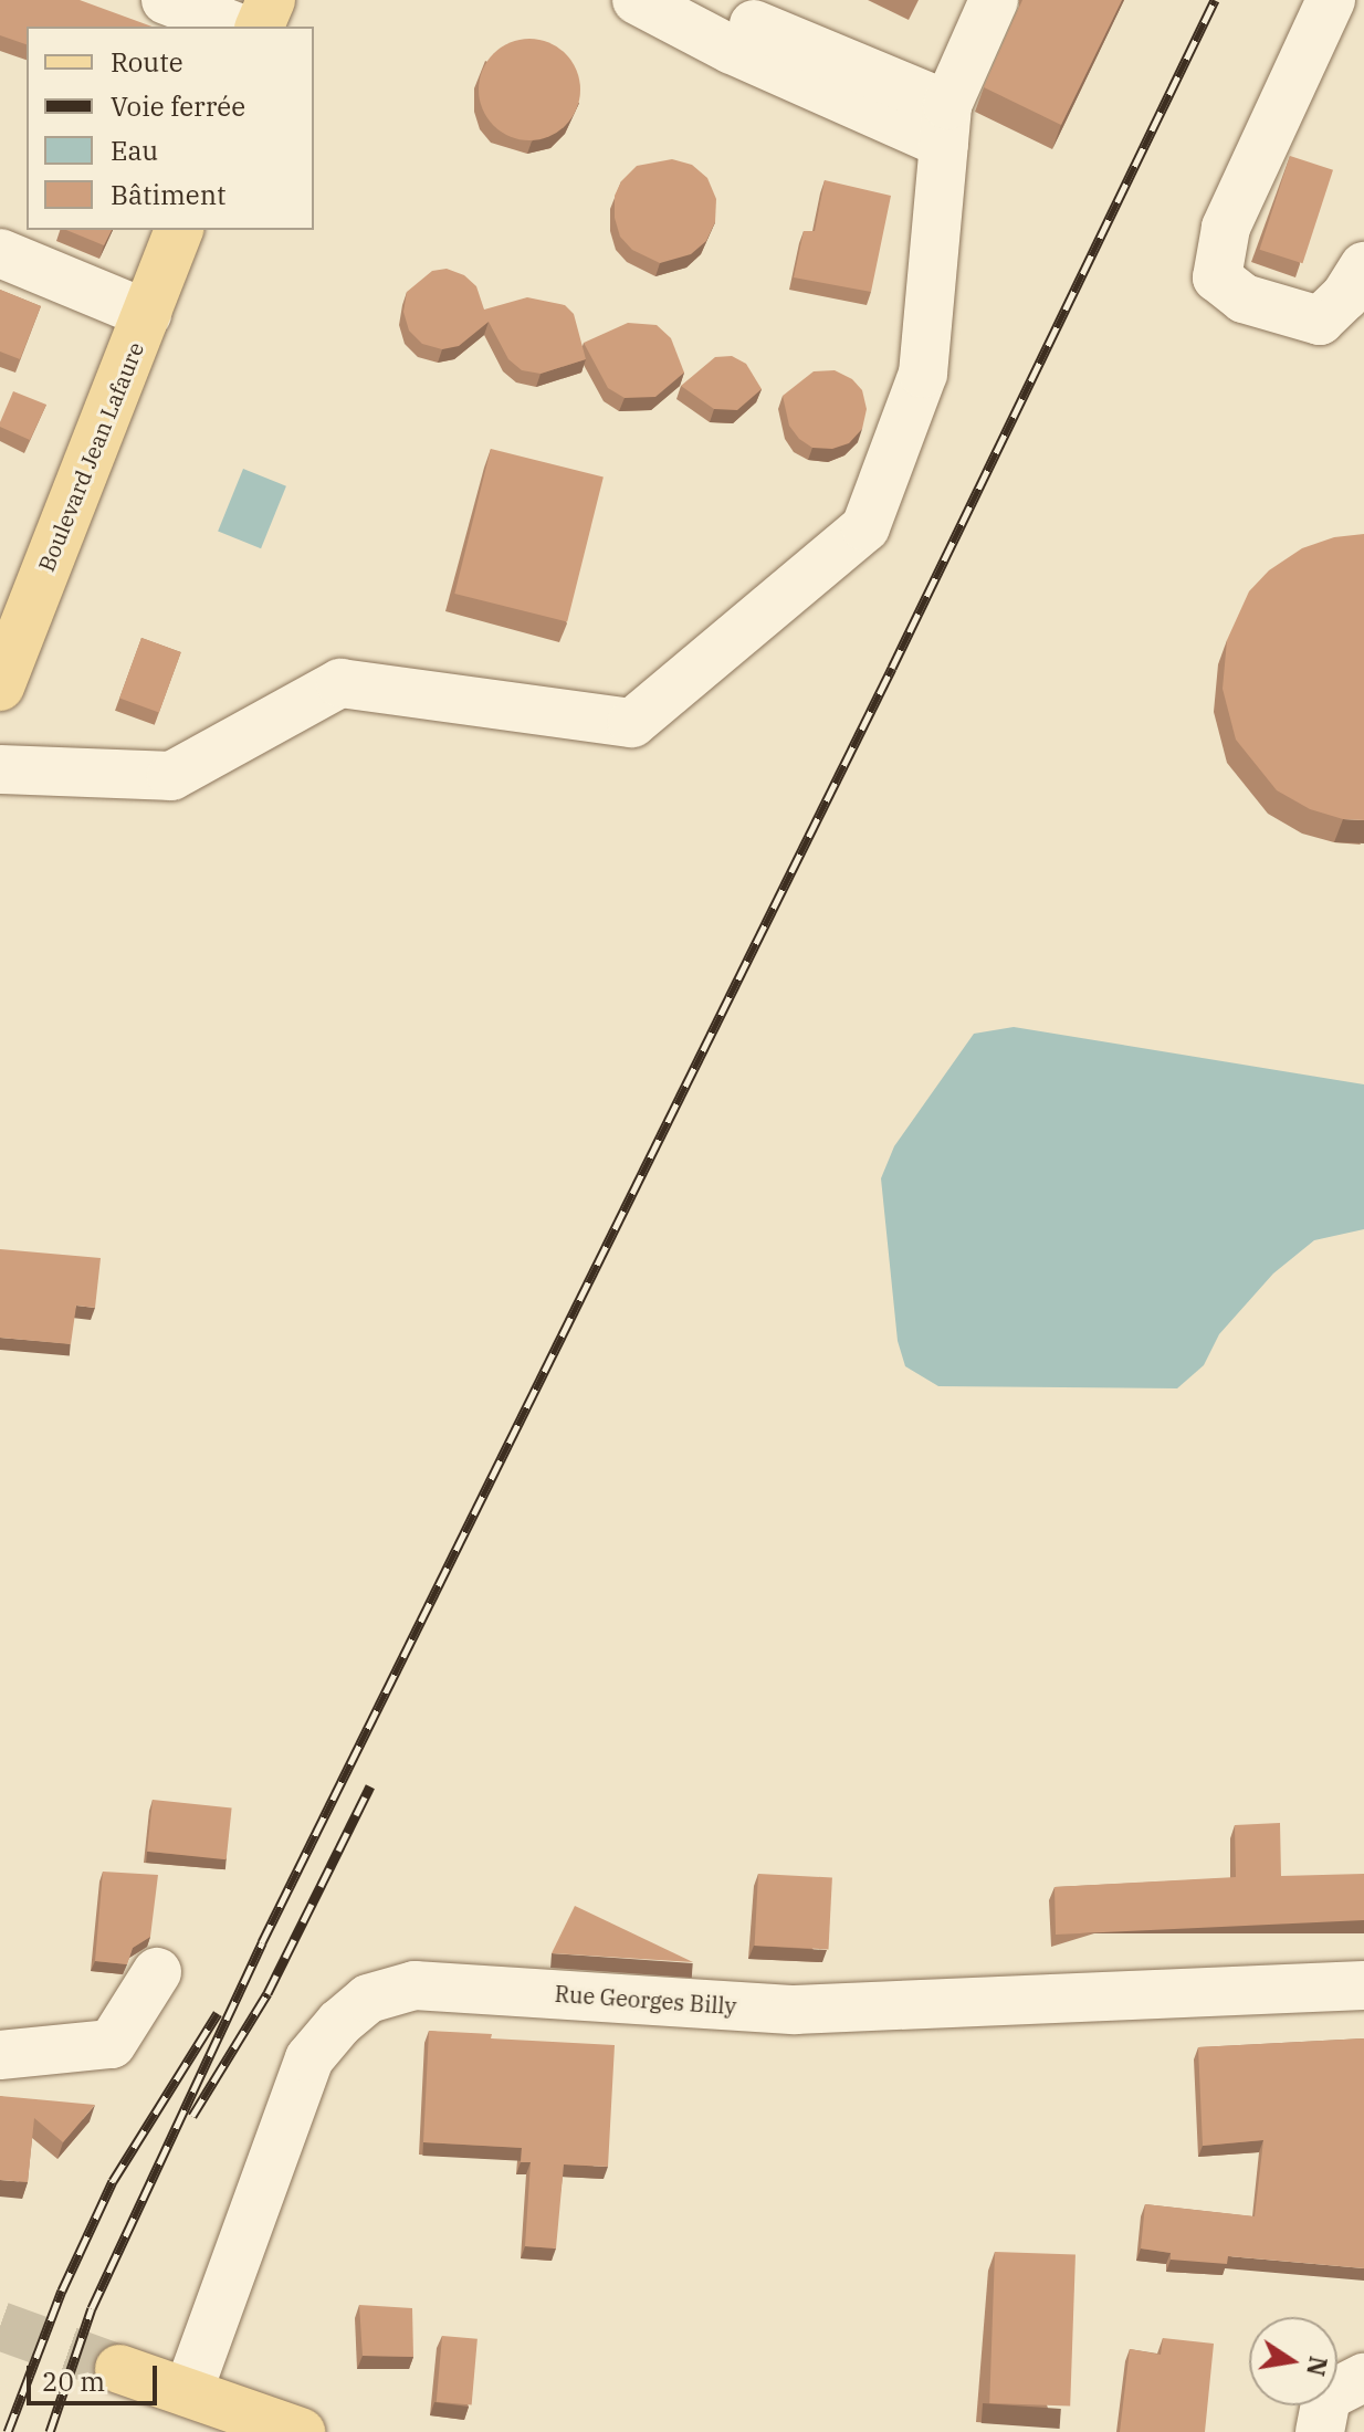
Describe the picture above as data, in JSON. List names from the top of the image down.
{
  "streets": {
    "main road": ["Boulevard Jean Lafaure"],
    "street": ["Rue Georges Billy"]
  },
  "legend": [
    "Route",
    "Voie ferrée",
    "Eau",
    "Bâtiment"
  ],
  "scale_bar": "20 m",
  "north": "right"
}
